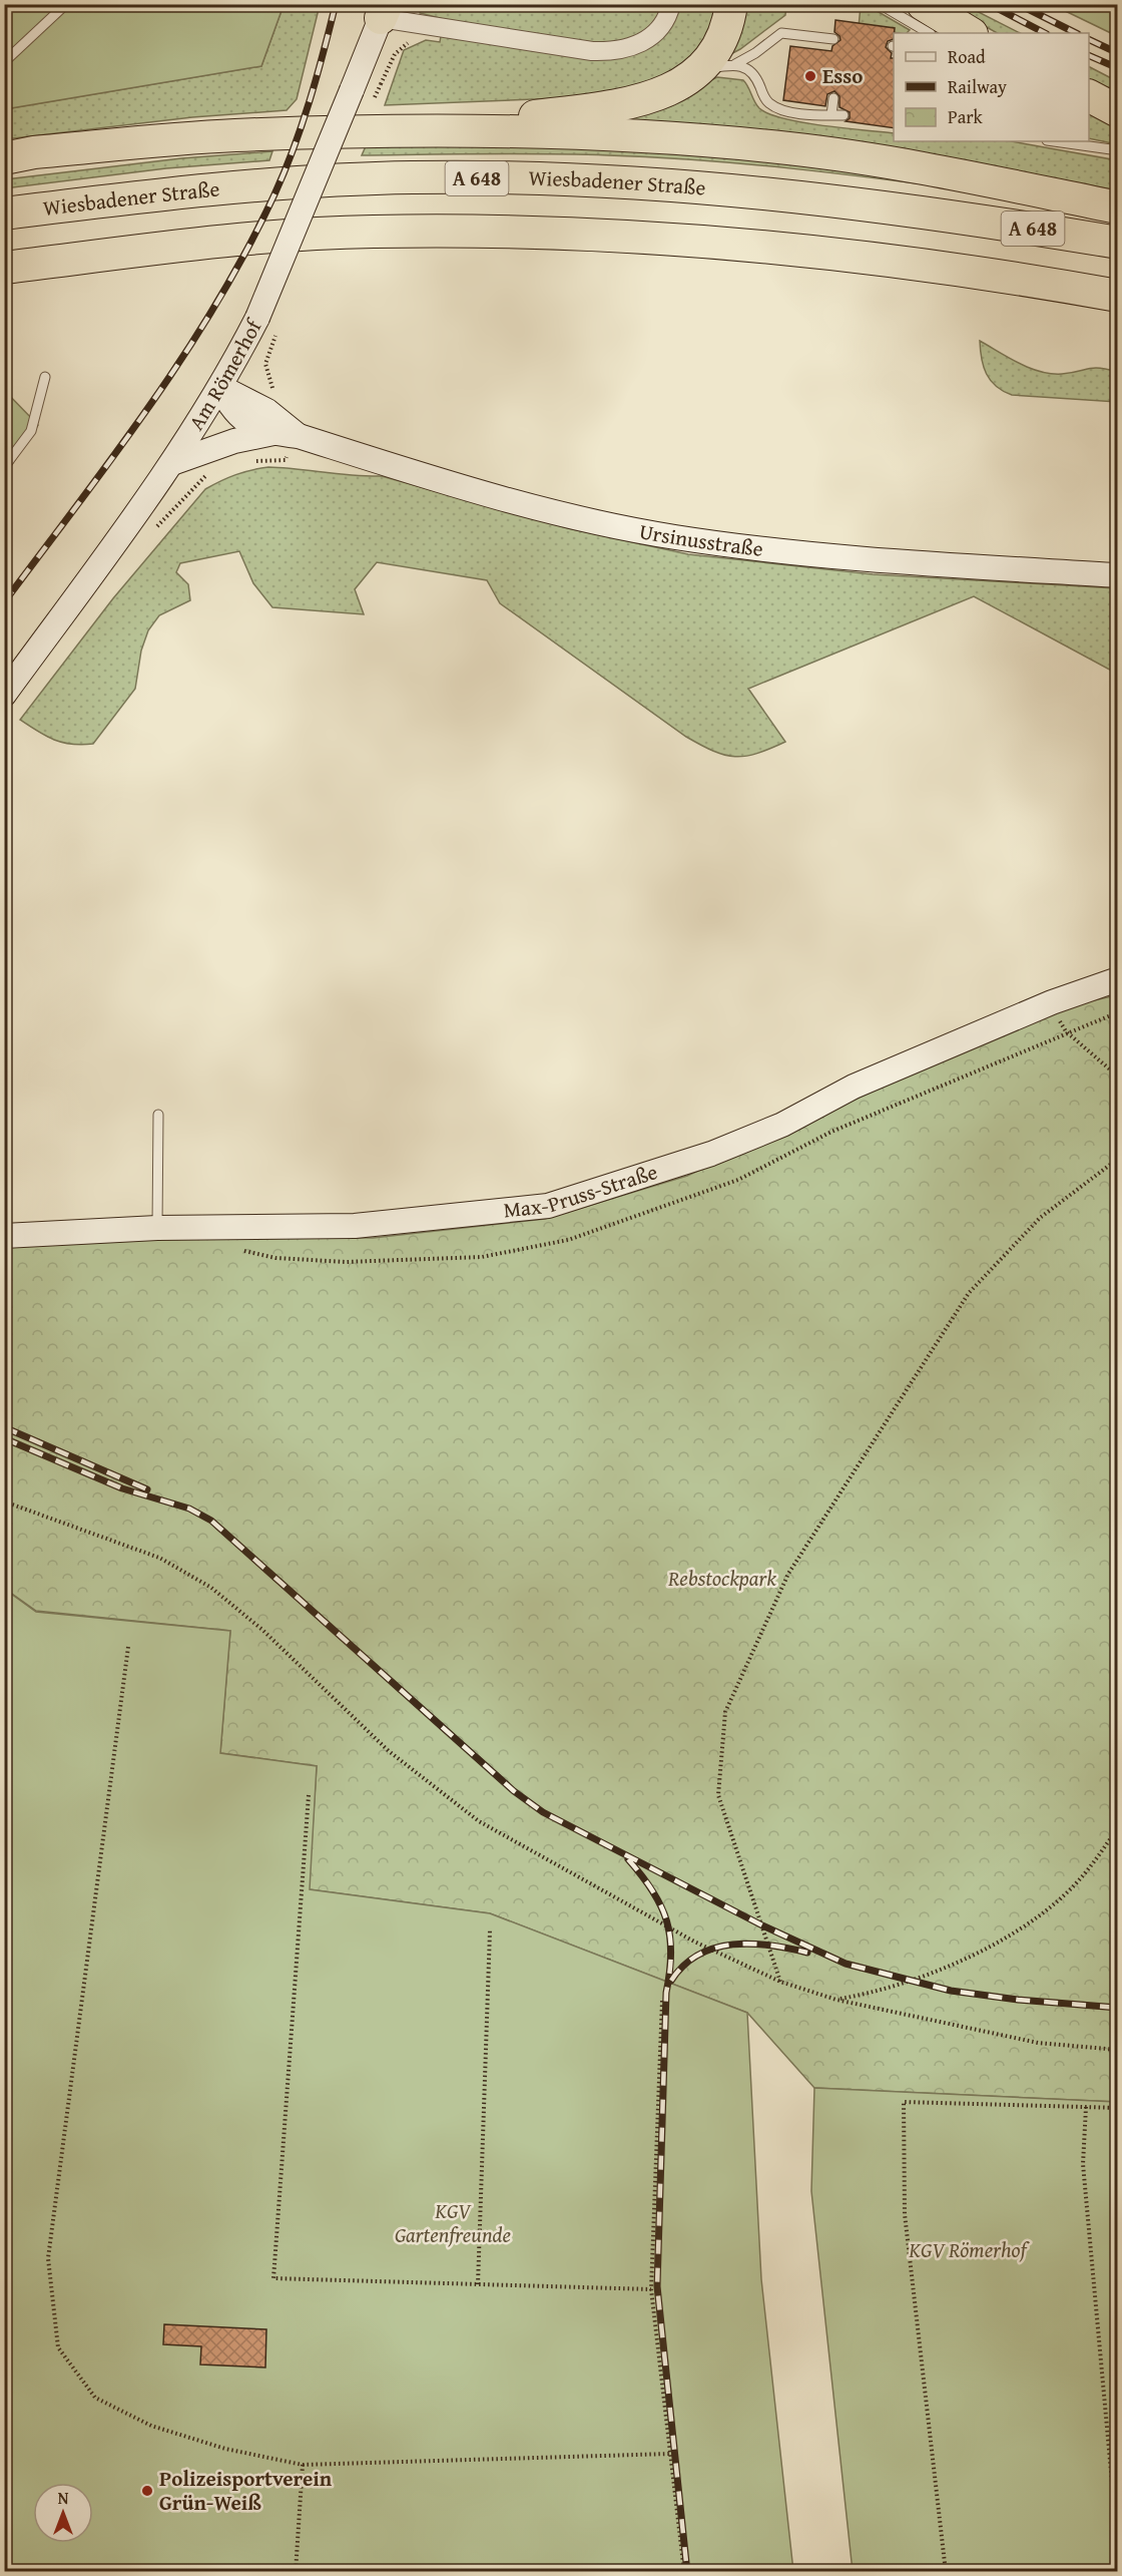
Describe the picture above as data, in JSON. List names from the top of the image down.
{
  "streets": {
    "highway": ["A 648", "Wiesbadener Straße"],
    "main road": ["Am Römerhof", "Ursinusstraße", "Max-Pruss-Straße"]
  },
  "crossings": [
    ["Am Römerhof", "Ursinusstraße"]
  ],
  "parks": ["Rebstockpark", "KGV Gartenfreunde", "KGV Römerhof"],
  "places": ["Esso", "Polizeisportverein Grün-Weiß"],
  "legend": ["Road", "Railway", "Park"],
  "north": "top"
}
